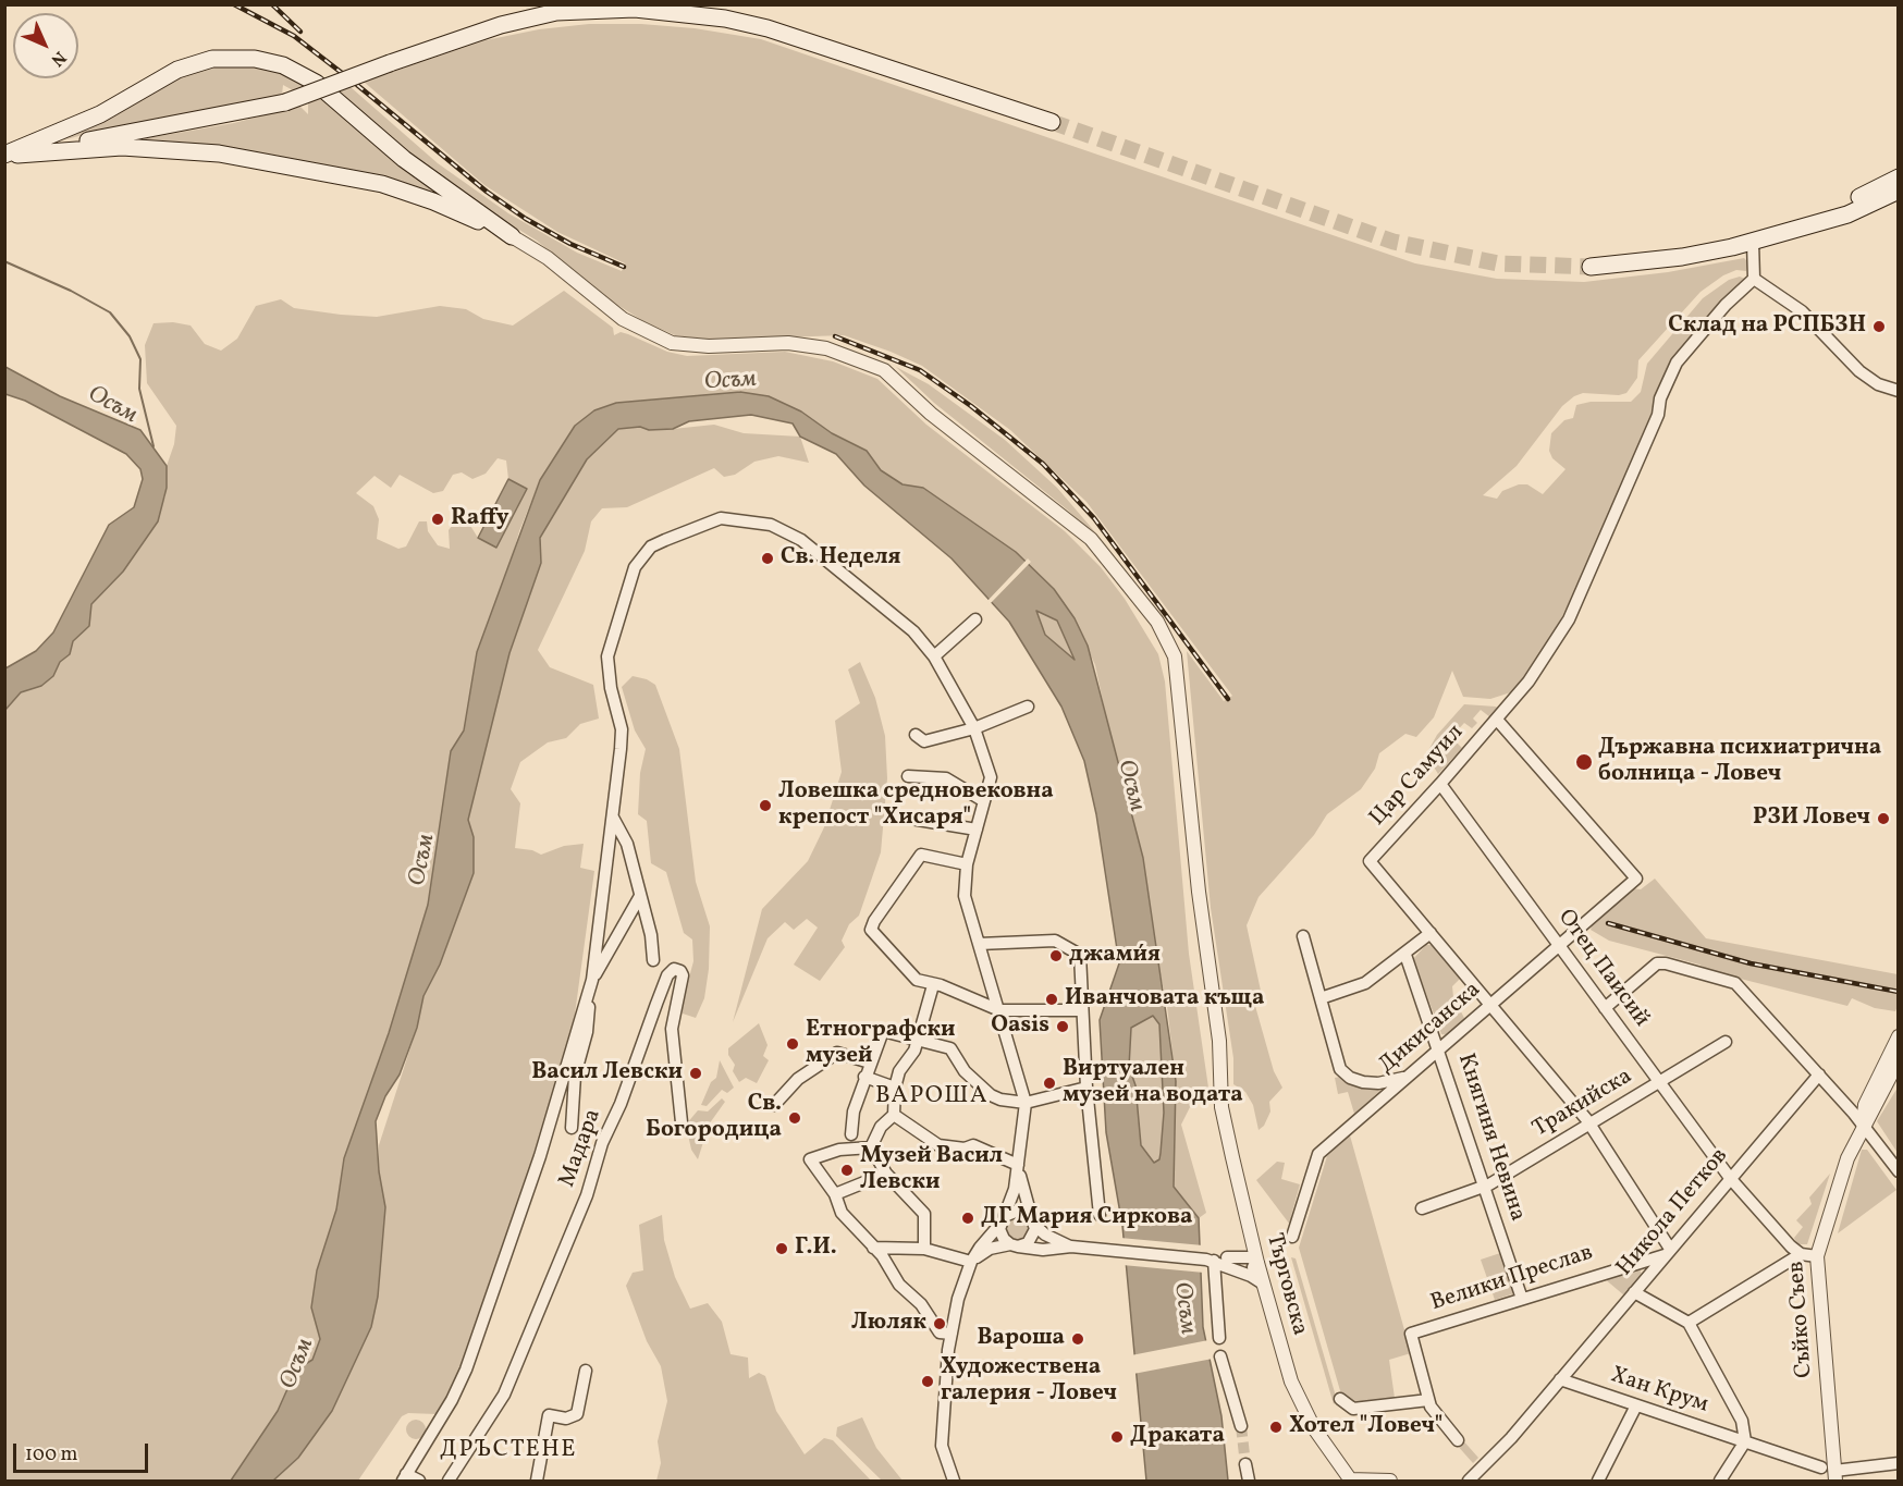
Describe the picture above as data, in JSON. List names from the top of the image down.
{
  "streets": {
    "street": [
      "Цар Самуил",
      "Отец Паисий",
      "Дикисанска",
      "Тракийска",
      "Княгиня Невина",
      "Мадара",
      "Никола Петков",
      "Велики Преслав",
      "Търговска",
      "Съйко Съев",
      "Хан Крум"
    ]
  },
  "crossings": [
    ["Цар Самуил", "Отец Паисий"],
    ["Цар Самуил", "Дикисанска"],
    ["Отец Паисий", "Дикисанска"],
    ["Отец Паисий", "Тракийска"],
    ["Отец Паисий", "Никола Петков"],
    ["Дикисанска", "Княгиня Невина"],
    ["Тракийска", "Княгиня Невина"],
    ["Княгиня Невина", "Велики Преслав"],
    ["Никола Петков", "Велики Преслав"],
    ["Никола Петков", "Хан Крум"],
    ["Съйко Съев", "Хан Крум"]
  ],
  "districts": ["ВАРОША", "ДРЪСТЕНЕ"],
  "water": ["Осъм"],
  "places": [
    "Склад на РСПБЗН",
    "Raffy",
    "Св. Неделя",
    "Държавна психиатрична болница - Ловеч",
    "Ловешка средновековна крепост \"Хисаря\"",
    "РЗИ Ловеч",
    "джами́я",
    "Иванчовата къща",
    "Oasis",
    "Етнографски музей",
    "Васил Левски",
    "Виртуален музей на водата",
    "Св. Богородица",
    "Музей Васил Левски",
    "ДГ Мария Сиркова",
    "Г.И.",
    "Люляк",
    "Вароша",
    "Художествена галерия - Ловеч",
    "Хотел \"Ловеч\"",
    "Драката"
  ],
  "scale_bar": "100 m",
  "north": "bottom right"
}
